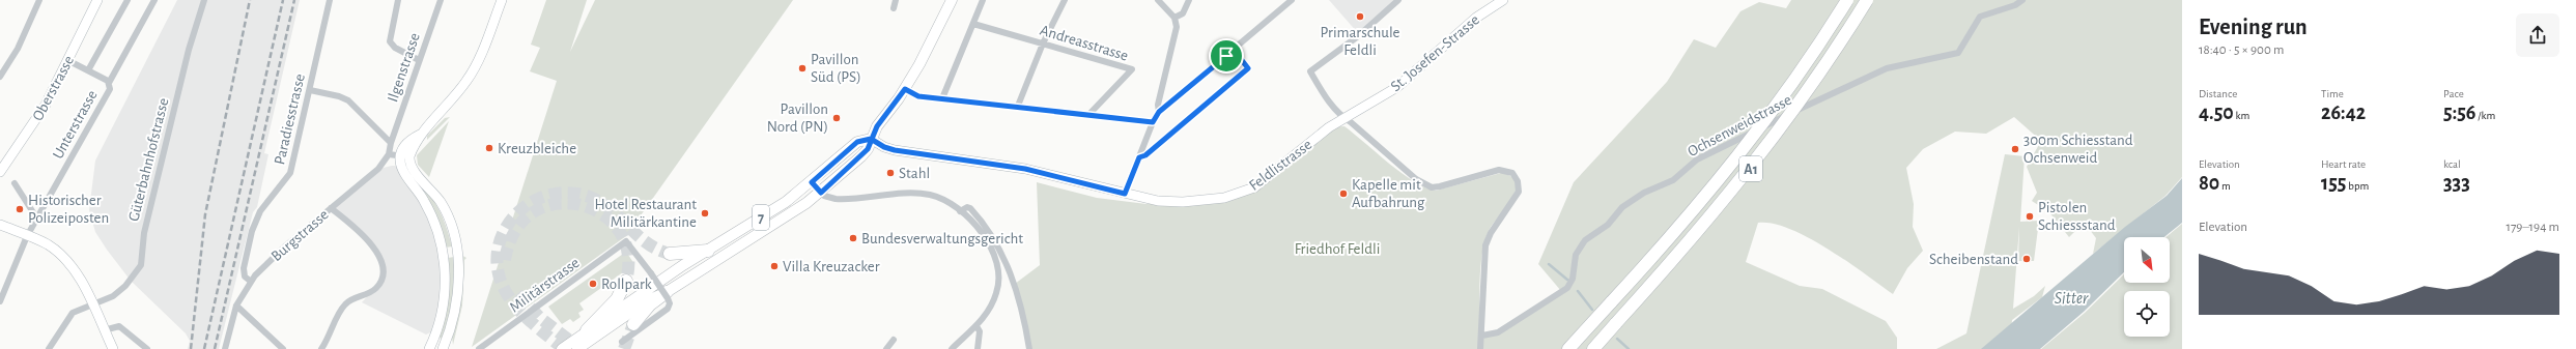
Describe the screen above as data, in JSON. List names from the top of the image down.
{
  "streets": {
    "highway": ["A1"],
    "main road": ["7"],
    "street": [
      "Andreasstrasse",
      "St. Josefen-Strasse",
      "Ilgenstrasse",
      "Oberstrasse",
      "Paradiesstrasse",
      "Unterstrasse",
      "Ochsenweidstrasse",
      "Güterbahnhofstrasse",
      "Feldlistrasse",
      "Burgstrasse",
      "Militärstrasse"
    ]
  },
  "crossings": [
    ["St. Josefen-Strasse", "Feldlistrasse"],
    ["Ilgenstrasse", "Burgstrasse"],
    ["Oberstrasse", "Unterstrasse"],
    ["Paradiesstrasse", "Burgstrasse"],
    ["Feldlistrasse", "7"],
    ["7", "Militärstrasse"]
  ],
  "water": ["Sitter"],
  "parks": ["Friedhof Feldli"],
  "places": [
    "Primarschule Feldli",
    "Pavillon Süd (PS)",
    "Pavillon Nord (PN)",
    "Kreuzbleiche",
    "300m Schiesstand Ochsenweid",
    "Stahl",
    "Kapelle mit Aufbahrung",
    "Historischer Polizeiposten",
    "Hotel Restaurant Militärkantine",
    "Pistolen Schiessstand",
    "Bundesverwaltungsgericht",
    "Scheibenstand",
    "Villa Kreuzacker",
    "Rollpark"
  ],
  "north": "bottom right",
  "page": {
    "heading": ["Evening run", "18:40 · 5 × 900 m"],
    "stats": [
      ["Distance", "4.50 km"],
      ["Time", "26:42"],
      ["Pace", "5:56 /km"],
      ["Elevation", "80 m"],
      ["Heart rate", "155 bpm"],
      ["kcal", "333"]
    ],
    "chart": ["Elevation", "179–194 m"]
  }
}
